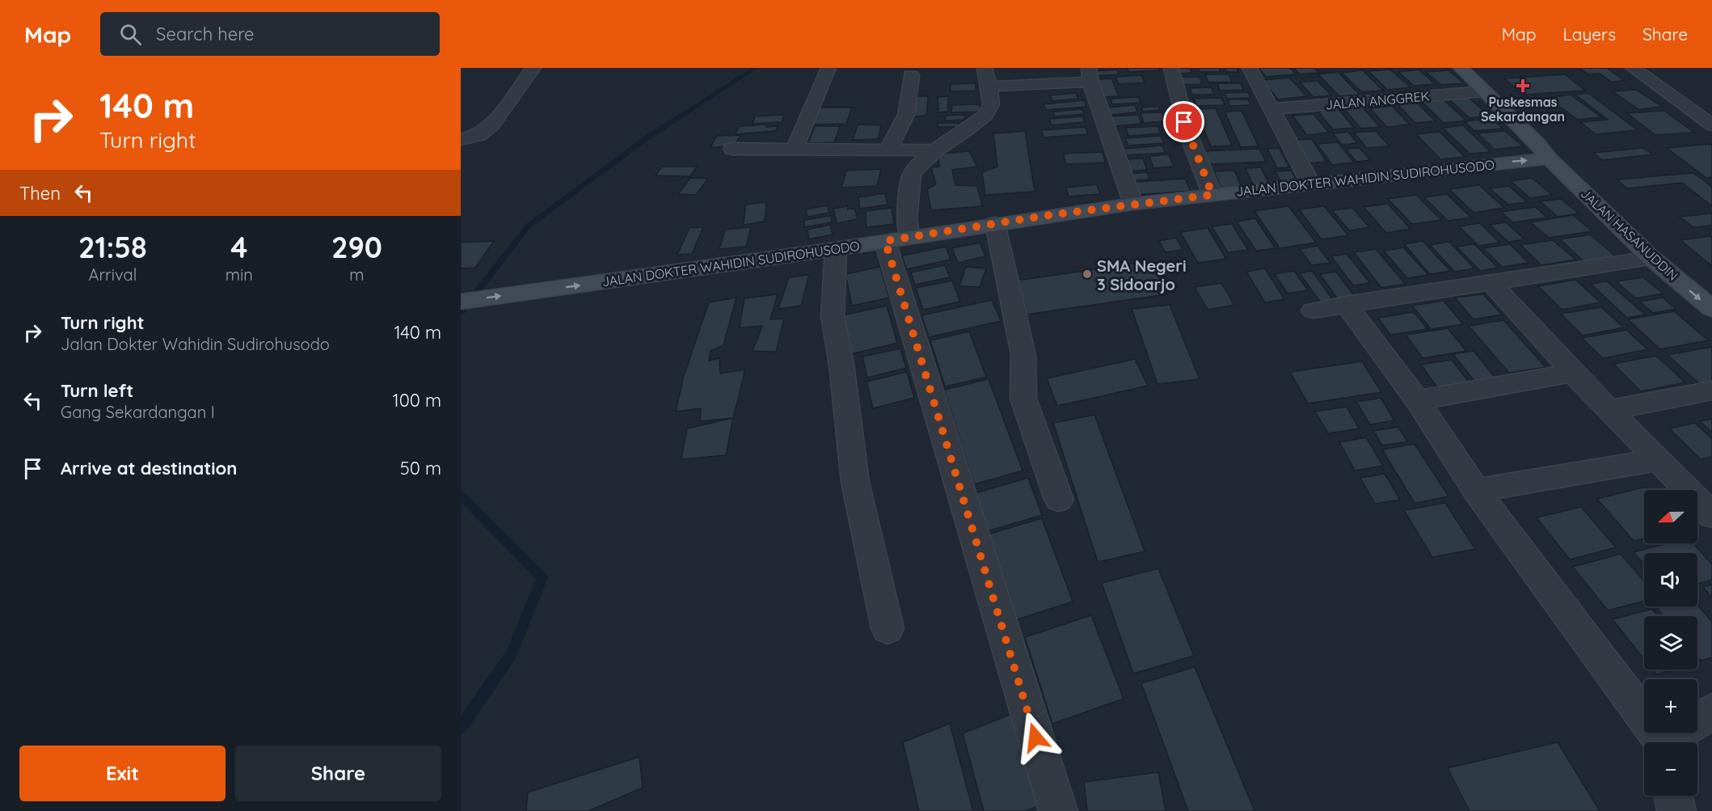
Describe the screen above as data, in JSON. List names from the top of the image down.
{
  "streets": {
    "main road": ["JALAN DOKTER WAHIDIN SUDIROHUSODO", "JALAN HASANUDDIN"],
    "street": ["JALAN ANGGREK"]
  },
  "crossings": [
    ["JALAN ANGGREK", "JALAN HASANUDDIN"],
    ["JALAN DOKTER WAHIDIN SUDIROHUSODO", "JALAN HASANUDDIN"]
  ],
  "one_way": ["JALAN DOKTER WAHIDIN SUDIROHUSODO"],
  "places": {
    "health": ["Puskesmas Sekardangan"],
    "other": ["SMA Negeri 3 Sidoarjo"]
  },
  "north": "left",
  "page": {
    "header": "Map",
    "search": "Search here",
    "nav": ["Map", "Layers", "Share"],
    "turn": ["140 m", "Turn right"],
    "then": "Then",
    "eta": [
      "21:58",
      "Arrival",
      "4",
      "min",
      "290",
      "m"
    ],
    "list": [
      {
        "name": "Turn right",
        "note": "Jalan Dokter Wahidin Sudirohusodo",
        "value": "140 m"
      },
      {
        "name": "Turn left",
        "note": "Gang Sekardangan I",
        "value": "100 m"
      },
      {
        "name": "Arrive at destination",
        "value": "50 m"
      }
    ],
    "map_buttons": ["+", "−"],
    "buttons": ["Exit", "Share"]
  }
}
